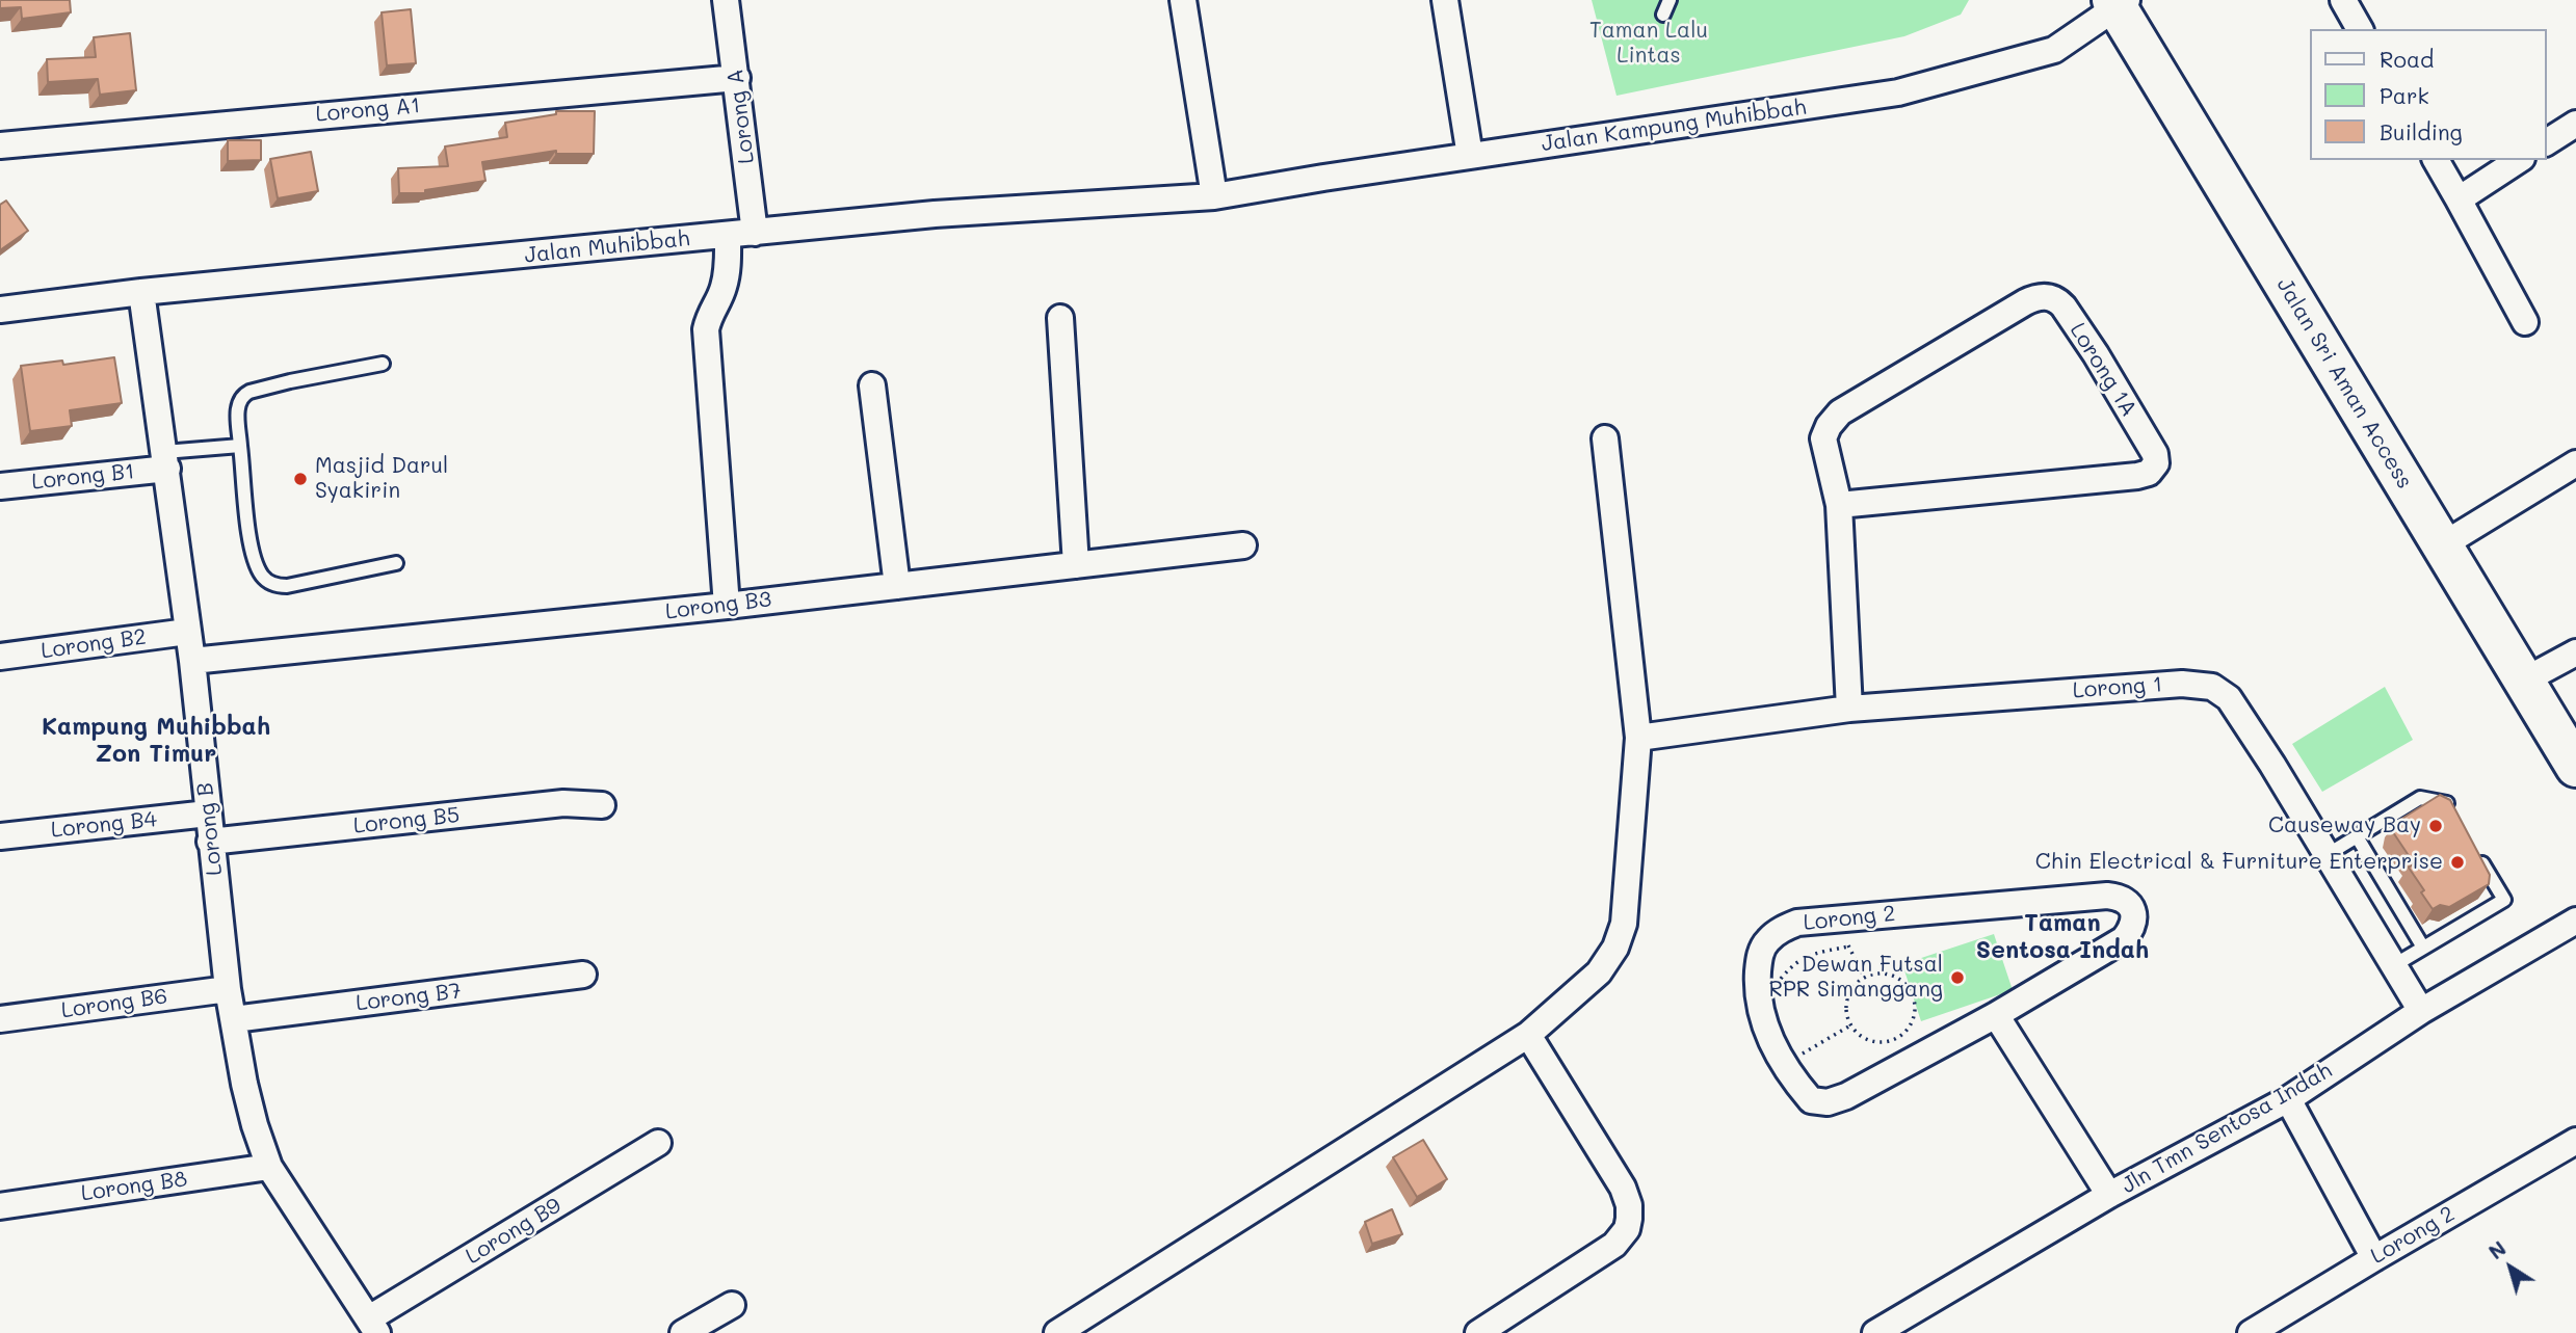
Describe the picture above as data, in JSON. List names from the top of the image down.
{
  "streets": {
    "main road": ["Jalan Sri Aman Access"],
    "street": [
      "Lorong A1",
      "Lorong A",
      "Jalan Kampung Muhibbah",
      "Jalan Muhibbah",
      "Lorong 1A",
      "Lorong B1",
      "Lorong B3",
      "Lorong B2",
      "Lorong 1",
      "Lorong B5",
      "Lorong B4",
      "Lorong B",
      "Lorong 2",
      "Lorong B7",
      "Lorong B6",
      "Jln Tmn Sentosa Indah",
      "Lorong B8",
      "Lorong B9"
    ]
  },
  "crossings": [
    ["Lorong A1", "Lorong A"],
    ["Lorong A", "Jalan Muhibbah"],
    ["Jalan Kampung Muhibbah", "Jalan Muhibbah"],
    ["Jalan Kampung Muhibbah", "Jalan Sri Aman Access"],
    ["Jalan Muhibbah", "Lorong B"],
    ["Lorong 1A", "Lorong 1"],
    ["Lorong B1", "Lorong B"],
    ["Lorong B3", "Lorong B"],
    ["Lorong B2", "Lorong B"],
    ["Lorong 1", "Jln Tmn Sentosa Indah"],
    ["Lorong B5", "Lorong B"],
    ["Lorong B4", "Lorong B"],
    ["Lorong B", "Lorong B7"],
    ["Lorong B", "Lorong B6"],
    ["Lorong B", "Lorong B8"],
    ["Lorong B", "Lorong B9"]
  ],
  "districts": ["Kampung Muhibbah Zon Timur", "Taman Sentosa Indah"],
  "parks": ["Taman Lalu Lintas"],
  "places": [
    "Masjid Darul Syakirin",
    "Causeway Bay",
    "Chin Electrical & Furniture Enterprise",
    "Dewan Futsal RPR Simanggang"
  ],
  "legend": ["Road", "Park", "Building"],
  "north": "top left"
}
